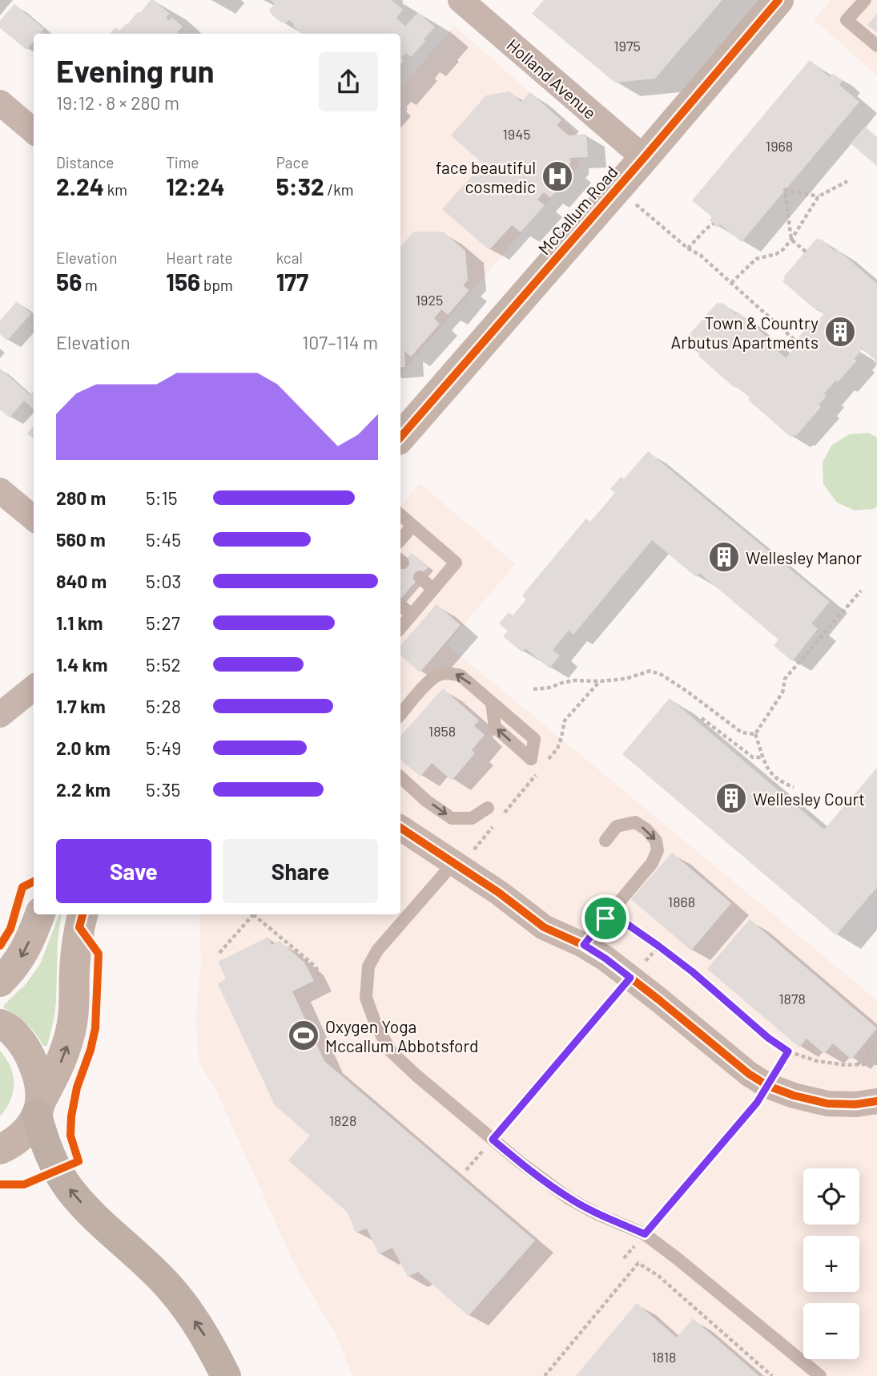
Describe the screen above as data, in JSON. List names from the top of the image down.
{
  "streets": {
    "main road": ["McCallum Road"],
    "street": ["Holland Avenue"]
  },
  "crossings": [
    ["Holland Avenue", "McCallum Road"]
  ],
  "places": {
    "hospital": ["face beautiful cosmedic"],
    "building": ["Town & Country Arbutus Apartments", "Wellesley Manor", "Wellesley Court"],
    "sports": ["Oxygen Yoga Mccallum Abbotsford"]
  },
  "house_numbers": [
    "1975",
    "1945",
    "1968",
    "1925",
    "1858",
    "1868",
    "1878",
    "1828",
    "1818"
  ],
  "page": {
    "heading": ["Evening run", "19:12 · 8 × 280 m"],
    "stats": [
      ["Distance", "2.24 km"],
      ["Time", "12:24"],
      ["Pace", "5:32 /km"],
      ["Elevation", "56 m"],
      ["Heart rate", "156 bpm"],
      ["kcal", "177"]
    ],
    "chart": ["Elevation", "107–114 m"],
    "list": [
      {
        "name": "280 m",
        "note": "5:15"
      },
      {
        "name": "560 m",
        "note": "5:45"
      },
      {
        "name": "840 m",
        "note": "5:03"
      },
      {
        "name": "1.1 km",
        "note": "5:27"
      },
      {
        "name": "1.4 km",
        "note": "5:52"
      },
      {
        "name": "1.7 km",
        "note": "5:28"
      },
      {
        "name": "2.0 km",
        "note": "5:49"
      },
      {
        "name": "2.2 km",
        "note": "5:35"
      }
    ],
    "buttons": ["Save", "Share"],
    "map_buttons": ["+", "−"]
  }
}
